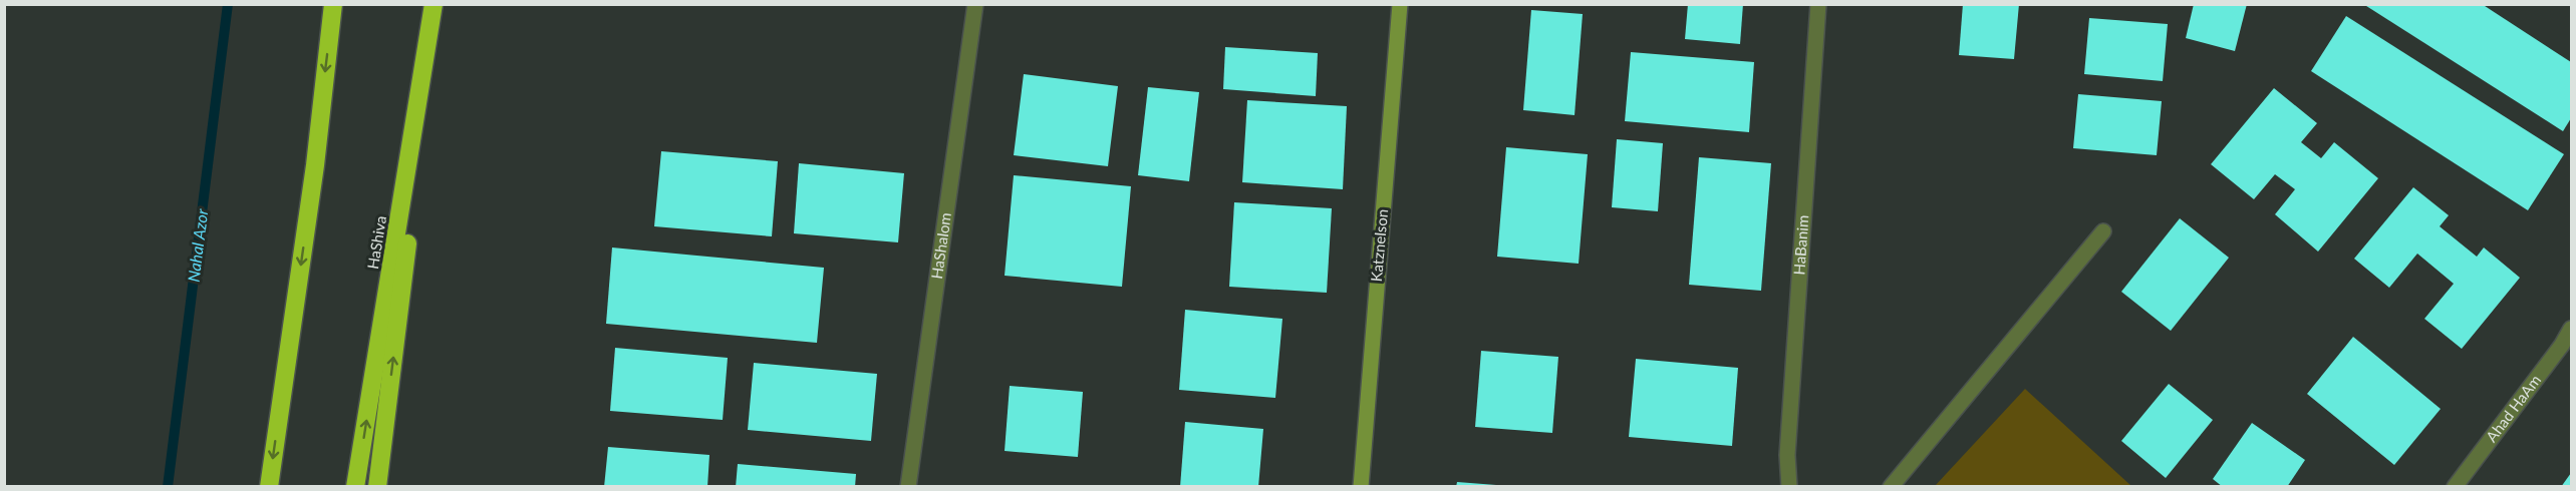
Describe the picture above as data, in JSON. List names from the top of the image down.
{
  "streets": {
    "highway": ["HaShiva"],
    "street": [
      "HaShalom",
      "Katznelson",
      "HaBanim",
      "Ahad HaAm"
    ]
  },
  "water": ["Nahal Azor"]
}
